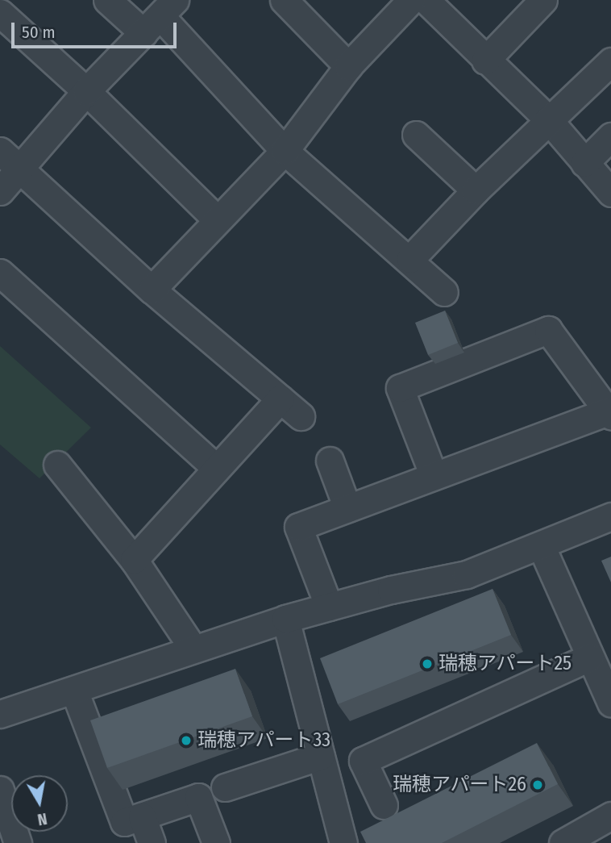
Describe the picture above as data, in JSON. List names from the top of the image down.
{
  "places": ["瑞穂アパート25", "瑞穂アパート33", "瑞穂アパート26"],
  "scale_bar": "50 m",
  "north": "bottom"
}
